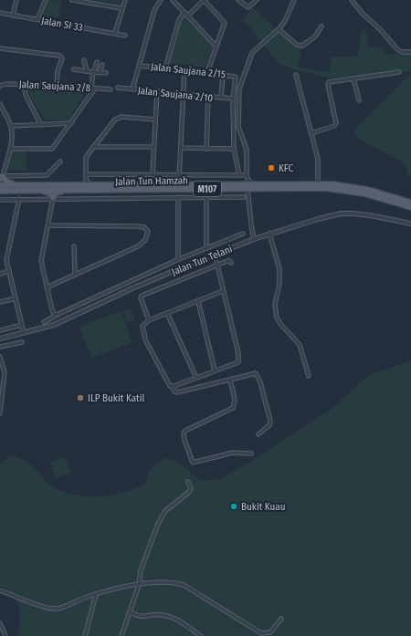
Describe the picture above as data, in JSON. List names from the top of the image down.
{
  "streets": {
    "main road": ["Jalan Tun Hamzah", "M107"],
    "street": [
      "Jalan SI 33",
      "Jalan Saujana 2/15",
      "Jalan Saujana 2/8",
      "Jalan Saujana 2/10",
      "Jalan Tun Telani"
    ]
  },
  "places": ["KFC", "ILP Bukit Katil", "Bukit Kuau"]
}
